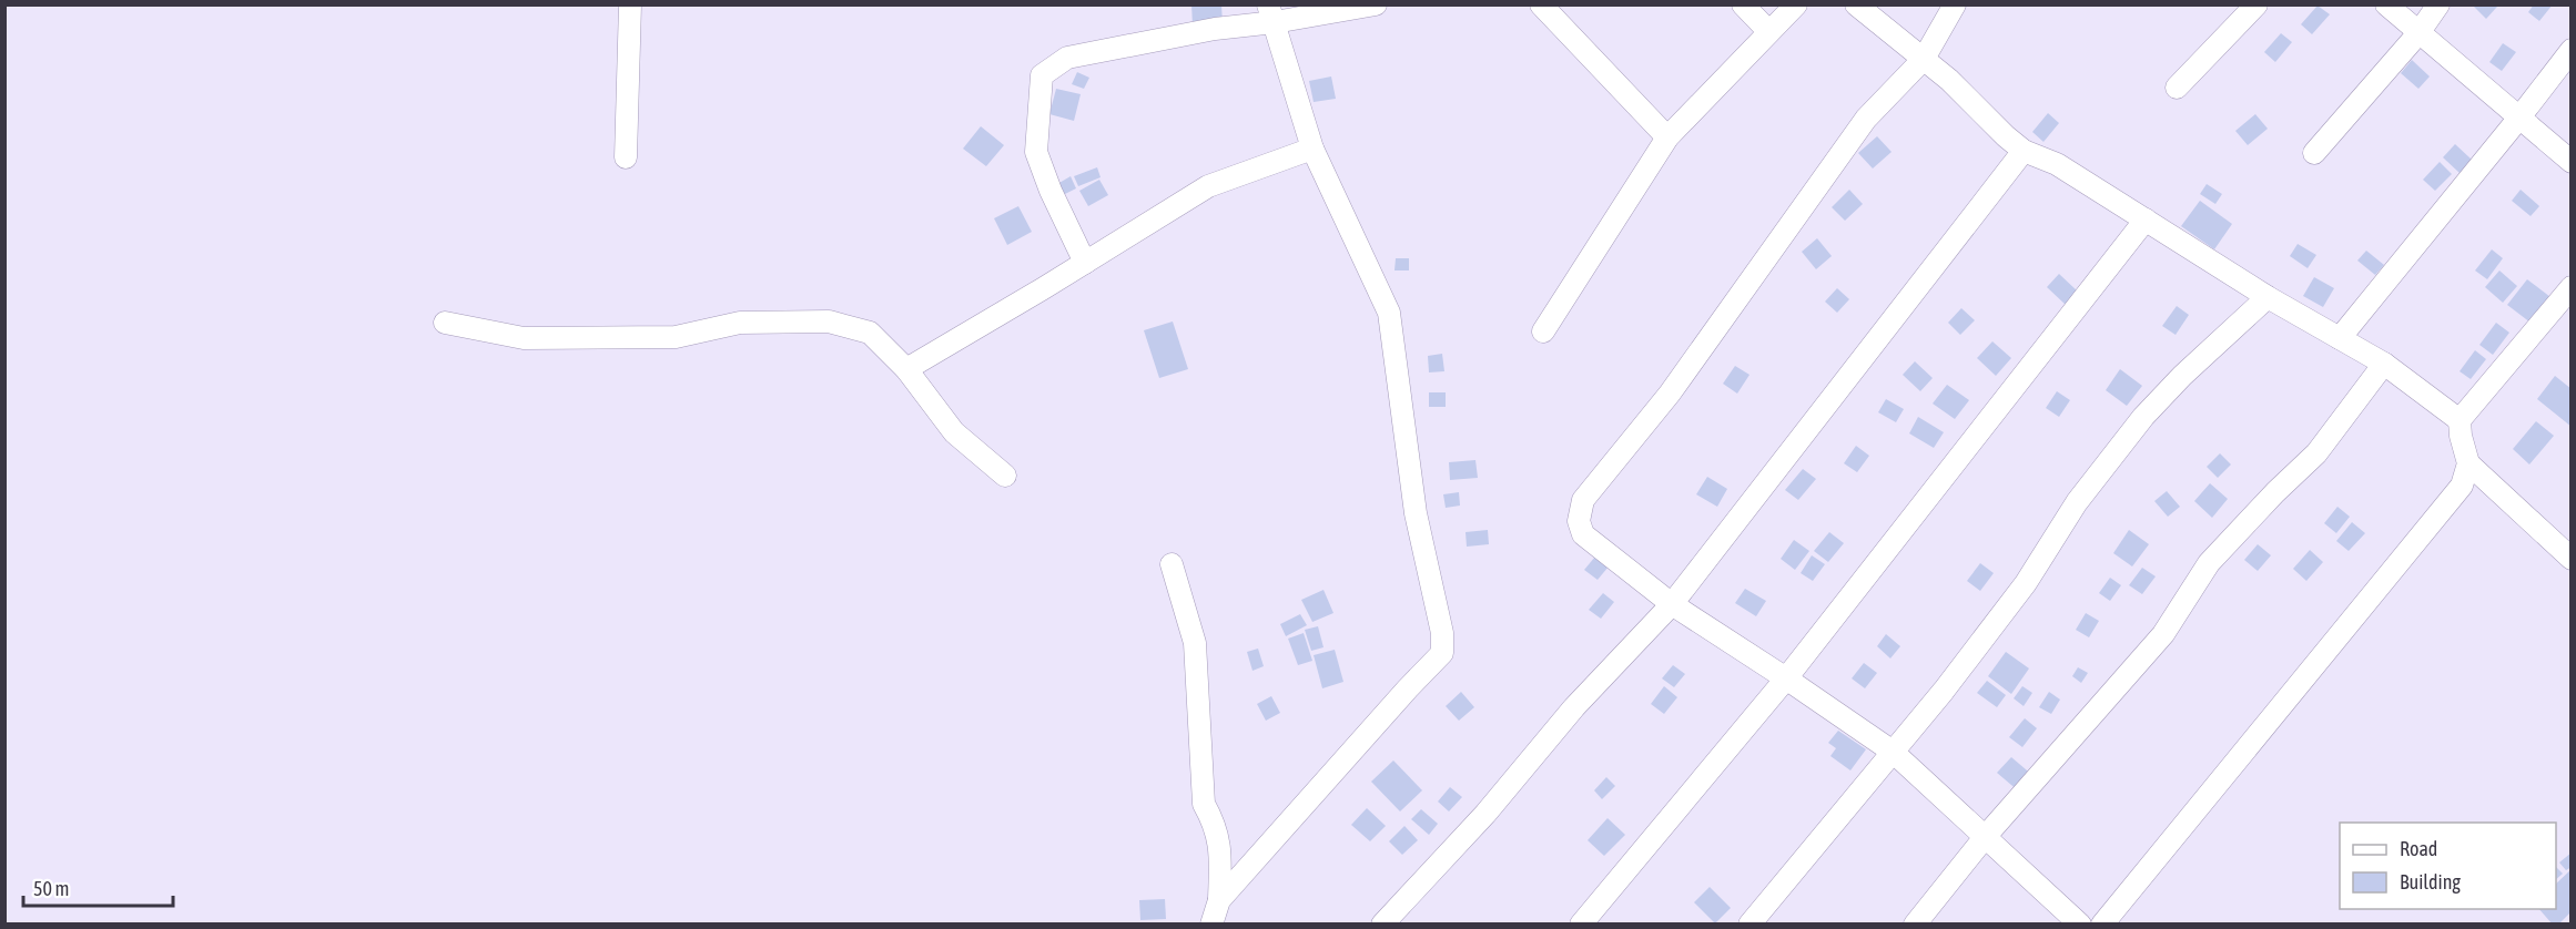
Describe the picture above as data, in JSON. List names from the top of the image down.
{
  "legend": ["Road", "Building"],
  "scale_bar": "50 m"
}
